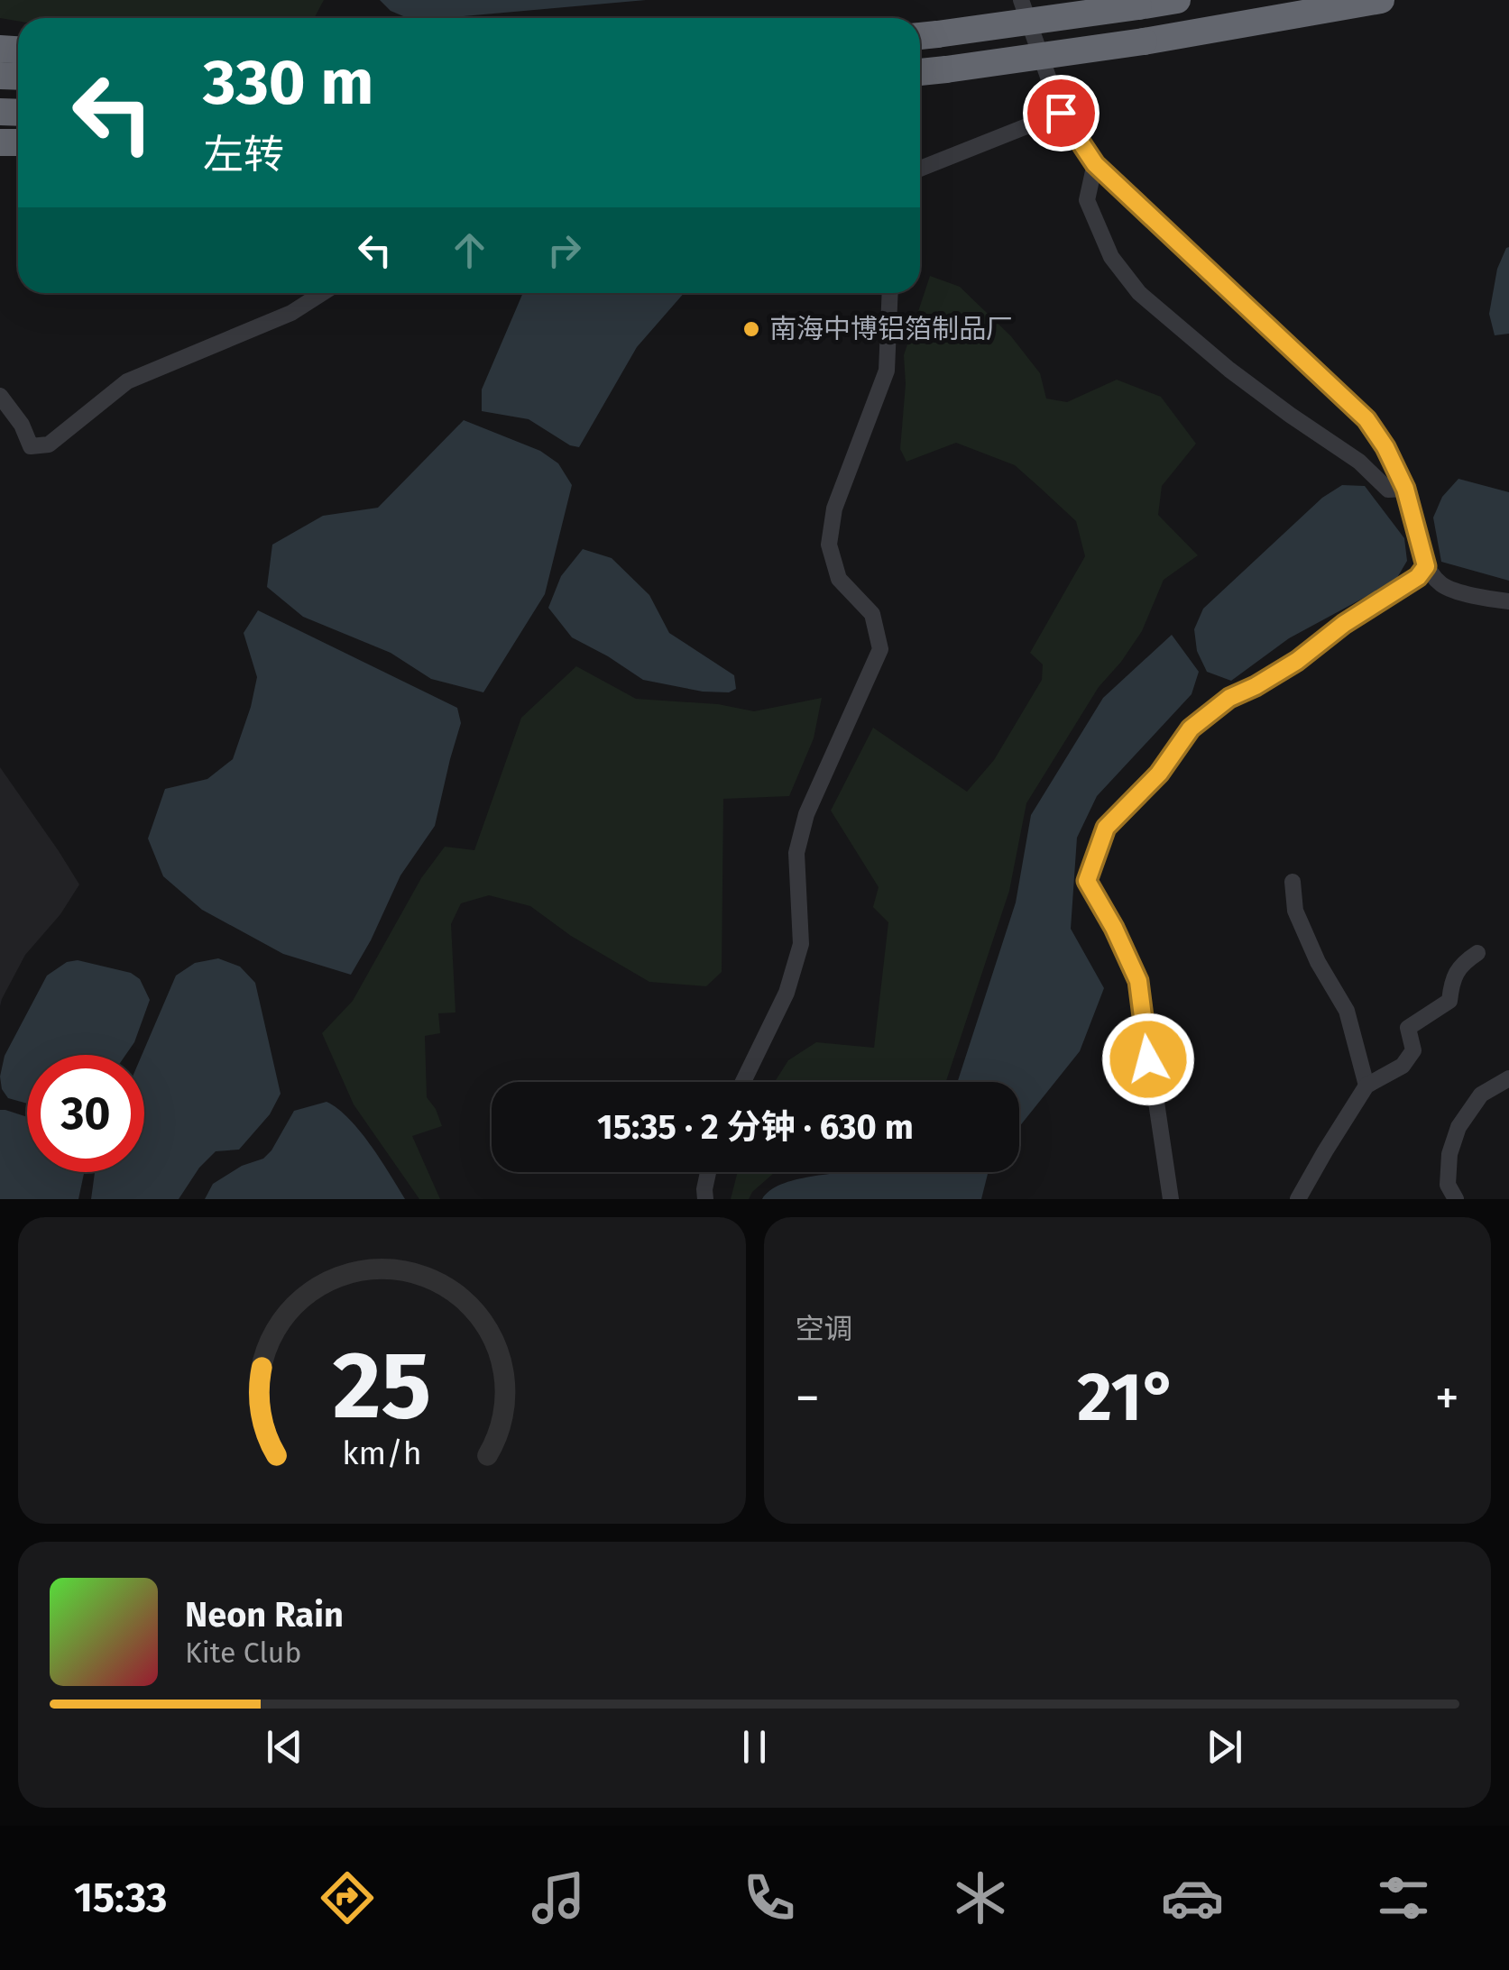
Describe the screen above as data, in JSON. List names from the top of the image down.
{
  "places": ["南海中博铝箔制品厂"],
  "page": {
    "turn": ["330 m", "左转"],
    "limit": "30",
    "trip": "15:35 · 2 分钟 · 630 m",
    "tile": "空调",
    "heat": ["−", "21°", "+"],
    "song": ["Neon Rain", "Kite Club"],
    "tabs": "15:33",
    "gauge": ["25", "km/h"]
  }
}
